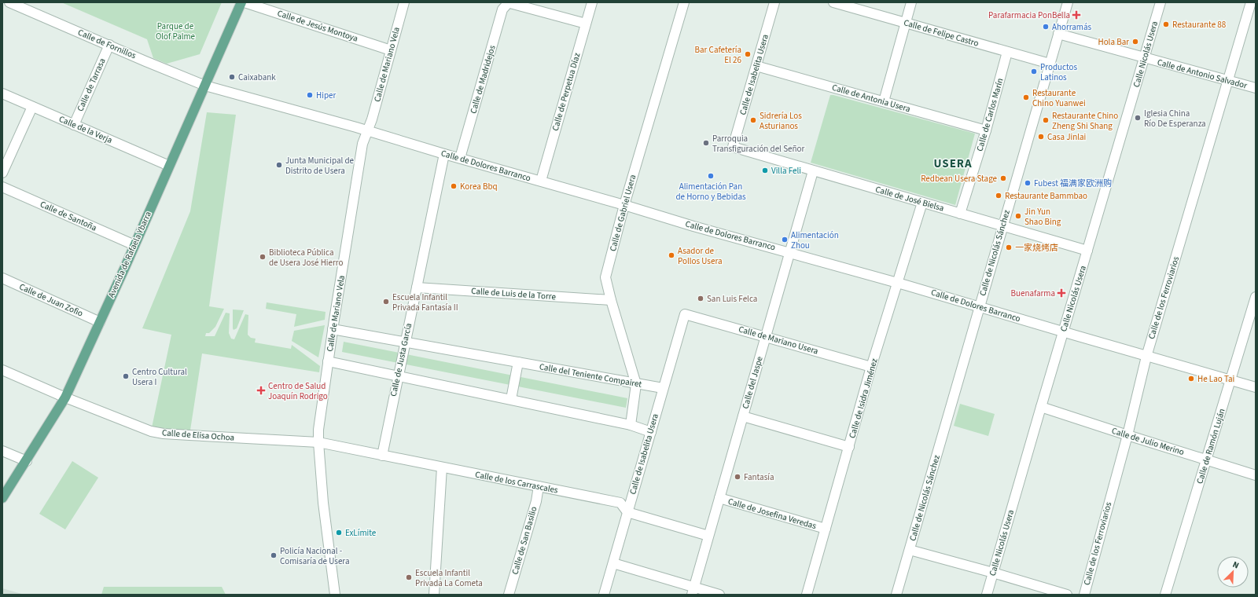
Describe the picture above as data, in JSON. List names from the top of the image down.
{
  "streets": {
    "main road": ["Avenida de Rafaela Ybarra"],
    "street": [
      "Calle de Jesús Montoya",
      "Calle de Felipe Castro",
      "Calle de Fornillos",
      "Calle Nicolás Usera",
      "Calle de Mariano Vela",
      "Calle de Antonio Salvador",
      "Calle de Isabelita Usera",
      "Calle de Madridejos",
      "Calle de Tarrasa",
      "Calle de Perpetua Díaz",
      "Calle de Antonia Usera",
      "Calle de Carlos Marín",
      "Calle de la Verja",
      "Calle de Dolores Barranco",
      "Calle de José Bielsa",
      "Calle de Gabriel Usera",
      "Calle de Santoña",
      "Calle de Nicolás Sánchez",
      "Calle de Luis de la Torre",
      "Calle de los Ferroviarios",
      "Calle de Juan Zofio",
      "Calle de Mariano Usera",
      "Calle de Justa García",
      "Calle del Teniente Compairet",
      "Calle del Jaspe",
      "Calle de Isidra Jiménez",
      "Calle de Elisa Ochoa",
      "Calle de Julio Merino",
      "Calle de Ramón Luján",
      "Calle de los Carrascales",
      "Calle de Josefina Veredas",
      "Calle de San Basilio"
    ]
  },
  "crossings": [
    ["Calle de Jesús Montoya", "Calle de Mariano Vela"],
    ["Calle de Felipe Castro", "Calle de Carlos Marín"],
    ["Calle de Felipe Castro", "Calle de Nicolás Sánchez"],
    ["Calle de Fornillos", "Calle de Tarrasa"],
    ["Calle de Fornillos", "Calle de Dolores Barranco"],
    ["Calle de Fornillos", "Avenida de Rafaela Ybarra"],
    ["Calle Nicolás Usera", "Calle de Antonio Salvador"],
    ["Calle Nicolás Usera", "Calle de Dolores Barranco"],
    ["Calle Nicolás Usera", "Calle de José Bielsa"],
    ["Calle Nicolás Usera", "Calle de Julio Merino"],
    ["Calle de Mariano Vela", "Calle de Dolores Barranco"],
    ["Calle de Mariano Vela", "Calle del Teniente Compairet"],
    ["Calle de Mariano Vela", "Calle de Elisa Ochoa"],
    ["Calle de Mariano Vela", "Calle de los Carrascales"],
    ["Calle de Antonio Salvador", "Calle de Nicolás Sánchez"],
    ["Calle de Antonio Salvador", "Calle de los Ferroviarios"],
    ["Calle de Isabelita Usera", "Calle de Antonia Usera"],
    ["Calle de Isabelita Usera", "Calle de José Bielsa"],
    ["Calle de Isabelita Usera", "Calle de Mariano Usera"],
    ["Calle de Isabelita Usera", "Calle del Teniente Compairet"],
    ["Calle de Isabelita Usera", "Calle de los Carrascales"],
    ["Calle de Madridejos", "Calle de Dolores Barranco"],
    ["Calle de Tarrasa", "Calle de la Verja"],
    ["Calle de Perpetua Díaz", "Calle de Dolores Barranco"],
    ["Calle de Antonia Usera", "Calle de Carlos Marín"],
    ["Calle de Carlos Marín", "Calle de José Bielsa"],
    ["Calle de la Verja", "Avenida de Rafaela Ybarra"],
    ["Calle de Dolores Barranco", "Calle de Gabriel Usera"],
    ["Calle de Dolores Barranco", "Calle de Nicolás Sánchez"],
    ["Calle de Dolores Barranco", "Avenida de Rafaela Ybarra"],
    ["Calle de Dolores Barranco", "Calle de los Ferroviarios"],
    ["Calle de Dolores Barranco", "Calle de Justa García"],
    ["Calle de Dolores Barranco", "Calle del Jaspe"],
    ["Calle de Dolores Barranco", "Calle de Isidra Jiménez"],
    ["Calle de Dolores Barranco", "Calle de Ramón Luján"],
    ["Calle de José Bielsa", "Calle de Nicolás Sánchez"],
    ["Calle de José Bielsa", "Calle del Jaspe"],
    ["Calle de José Bielsa", "Calle de Isidra Jiménez"],
    ["Calle de Gabriel Usera", "Calle de Luis de la Torre"],
    ["Calle de Gabriel Usera", "Calle del Teniente Compairet"],
    ["Calle de Santoña", "Avenida de Rafaela Ybarra"],
    ["Avenida de Rafaela Ybarra", "Calle de Juan Zofio"],
    ["Avenida de Rafaela Ybarra", "Calle de Elisa Ochoa"],
    ["Calle de Luis de la Torre", "Calle de Justa García"],
    ["Calle de los Ferroviarios", "Calle de Julio Merino"],
    ["Calle de Mariano Usera", "Calle del Jaspe"],
    ["Calle de Mariano Usera", "Calle de Isidra Jiménez"],
    ["Calle de Justa García", "Calle del Teniente Compairet"],
    ["Calle de Justa García", "Calle de los Carrascales"],
    ["Calle del Jaspe", "Calle de los Carrascales"],
    ["Calle del Jaspe", "Calle de Josefina Veredas"],
    ["Calle de Isidra Jiménez", "Calle de Josefina Veredas"],
    ["Calle de Elisa Ochoa", "Calle de los Carrascales"],
    ["Calle de Julio Merino", "Calle de Ramón Luján"],
    ["Calle de los Carrascales", "Calle de San Basilio"]
  ],
  "districts": ["USERA"],
  "parks": ["Parque de Olof Palme"],
  "places": {
    "health": ["Parafarmacia PonBella", "Buenafarma", "Centro de Salud Joaquín Rodrigo"],
    "other": [
      "Restaurante 88",
      "Ahorramás",
      "Hola Bar",
      "Bar Cafetería El 26",
      "Productos Latinos",
      "Caixabank",
      "Hiper",
      "Restaurante Chino Yuanwei",
      "Iglesia China Río De Esperanza",
      "Sidrería Los Asturianos",
      "Restaurante Chino Zheng Shi Shang",
      "Casa Jinlai",
      "Parroquia Transfiguración del Señor",
      "Junta Municipal de Distrito de Usera",
      "Villa Feli",
      "Alimentación Pan de Horno y Bebidas",
      "Redbean Usera Stage",
      "Fubest 福满家欧洲购",
      "Korea Bbq",
      "Restaurante Bammbao",
      "Jin Yun Shao Bing",
      "Alimentación Zhou",
      "一家烧烤店",
      "Asador de Pollos Usera",
      "Biblioteca Pública de Usera José Hierro",
      "San Luis Felca",
      "Escuela Infantil Privada Fantasía II",
      "Centro Cultural Usera I",
      "He Lao Tai",
      "Fantasía",
      "ExLímite",
      "Policía Nacional - Comisaría de Usera",
      "Escuela Infantil Privada La Cometa"
    ]
  },
  "north": "top right"
}
